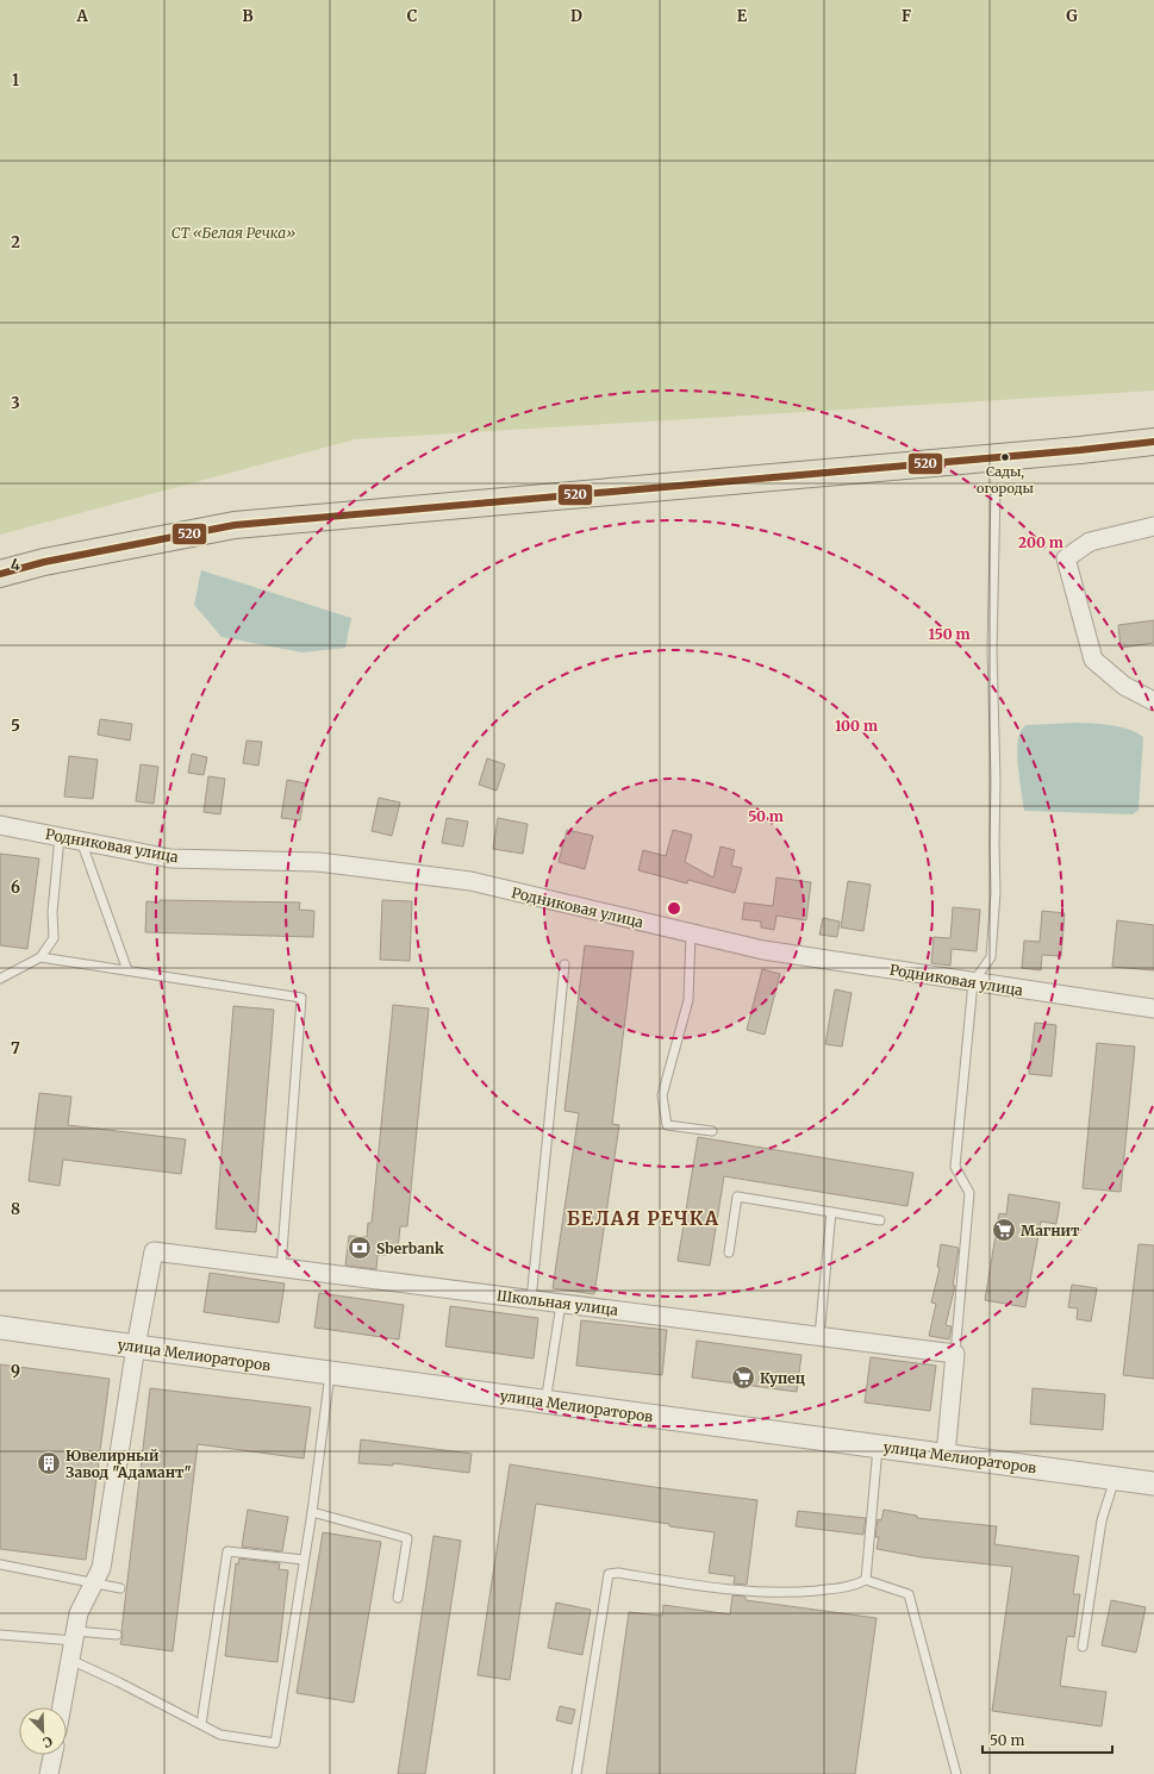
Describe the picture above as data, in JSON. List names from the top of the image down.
{
  "streets": {
    "street": ["Родниковая улица", "Школьная улица", "улица Мелиораторов"]
  },
  "crossings": [
    ["Школьная улица", "улица Мелиораторов"]
  ],
  "districts": ["БЕЛАЯ РЕЧКА"],
  "parks": ["СТ «Белая Речка»"],
  "places": {
    "other": ["Сады, огороды"],
    "supermarket": ["Магнит", "Купец"],
    "bank": ["Sberbank"],
    "building": ["Ювелирный Завод \"Адамант\""]
  },
  "lines": ["transit line 520"],
  "scale_bar": "50 m",
  "north": "bottom right",
  "grid": {
    "columns": [
      "A",
      "B",
      "C",
      "D",
      "E",
      "F",
      "G"
    ],
    "rows": [
      "1",
      "2",
      "3",
      "4",
      "5",
      "6",
      "7",
      "8",
      "9"
    ]
  },
  "rings": [
    "200 m",
    "150 m",
    "100 m",
    "50 m"
  ]
}
